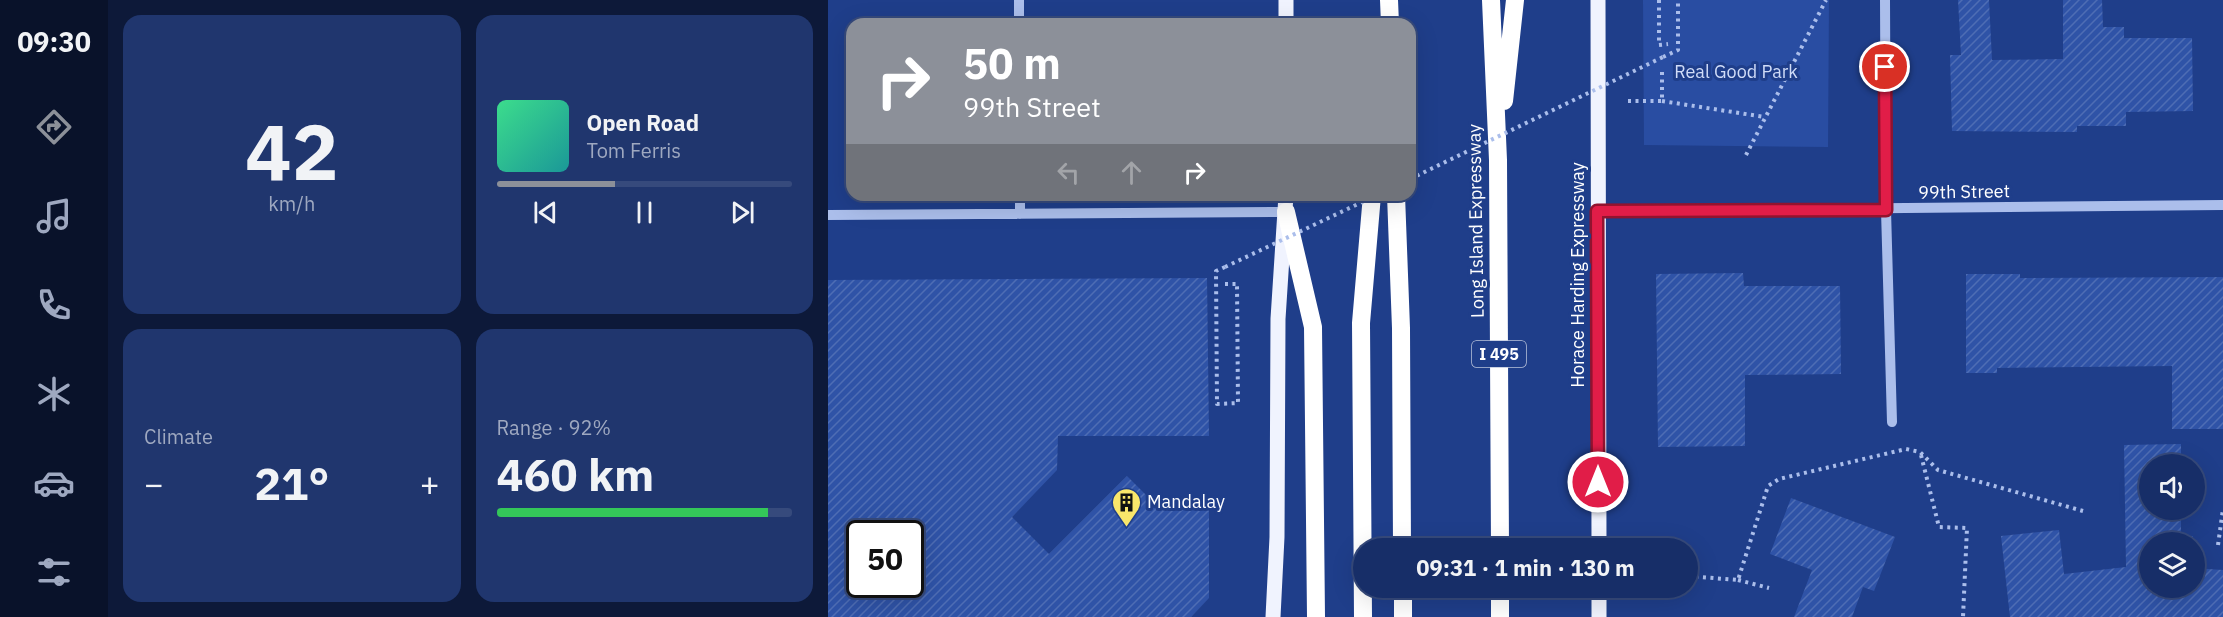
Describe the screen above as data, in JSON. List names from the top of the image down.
{
  "streets": {
    "highway": ["Long Island Expressway", "I 495"],
    "main road": ["Horace Harding Expressway"],
    "street": ["99th Street"]
  },
  "crossings": [
    ["99th Street", "Horace Harding Expressway"]
  ],
  "parks": ["Real Good Park"],
  "places": {
    "building": ["Mandalay"]
  },
  "page": {
    "tabs": "09:30",
    "tile": [
      ["42", "km/h"],
      "Climate",
      ["Range · 92%", "460 km"]
    ],
    "turn": ["50 m", "99th Street"],
    "song": ["Open Road", "Tom Ferris"],
    "heat": ["−", "21°", "+"],
    "limit": "50",
    "trip": "09:31 · 1 min · 130 m"
  }
}
